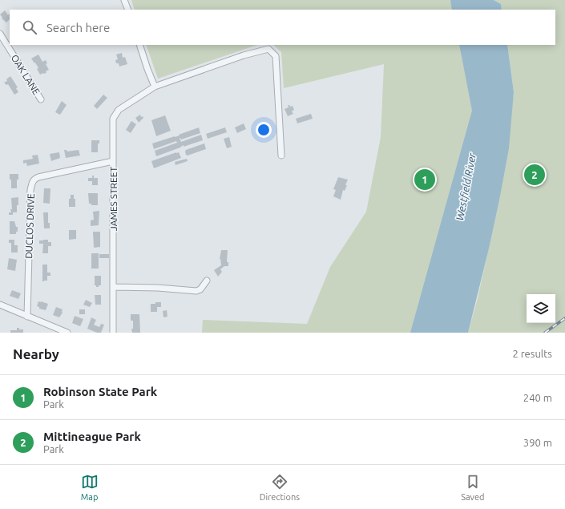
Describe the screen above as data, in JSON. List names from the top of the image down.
{
  "streets": {
    "street": ["OAK LANE", "JAMES STREET", "DUCLOS DRIVE"]
  },
  "crossings": [
    ["JAMES STREET", "DUCLOS DRIVE"]
  ],
  "water": ["Westfield River"],
  "page": {
    "search": "Search here",
    "pins": ["2", "1"],
    "heading": ["Nearby", "2 results"],
    "list": [
      {
        "mark": "1",
        "name": "Robinson State Park",
        "note": "Park",
        "value": "240 m"
      },
      {
        "mark": "2",
        "name": "Mittineague Park",
        "note": "Park",
        "value": "390 m"
      }
    ],
    "nav": ["Map", "Directions", "Saved"]
  }
}
